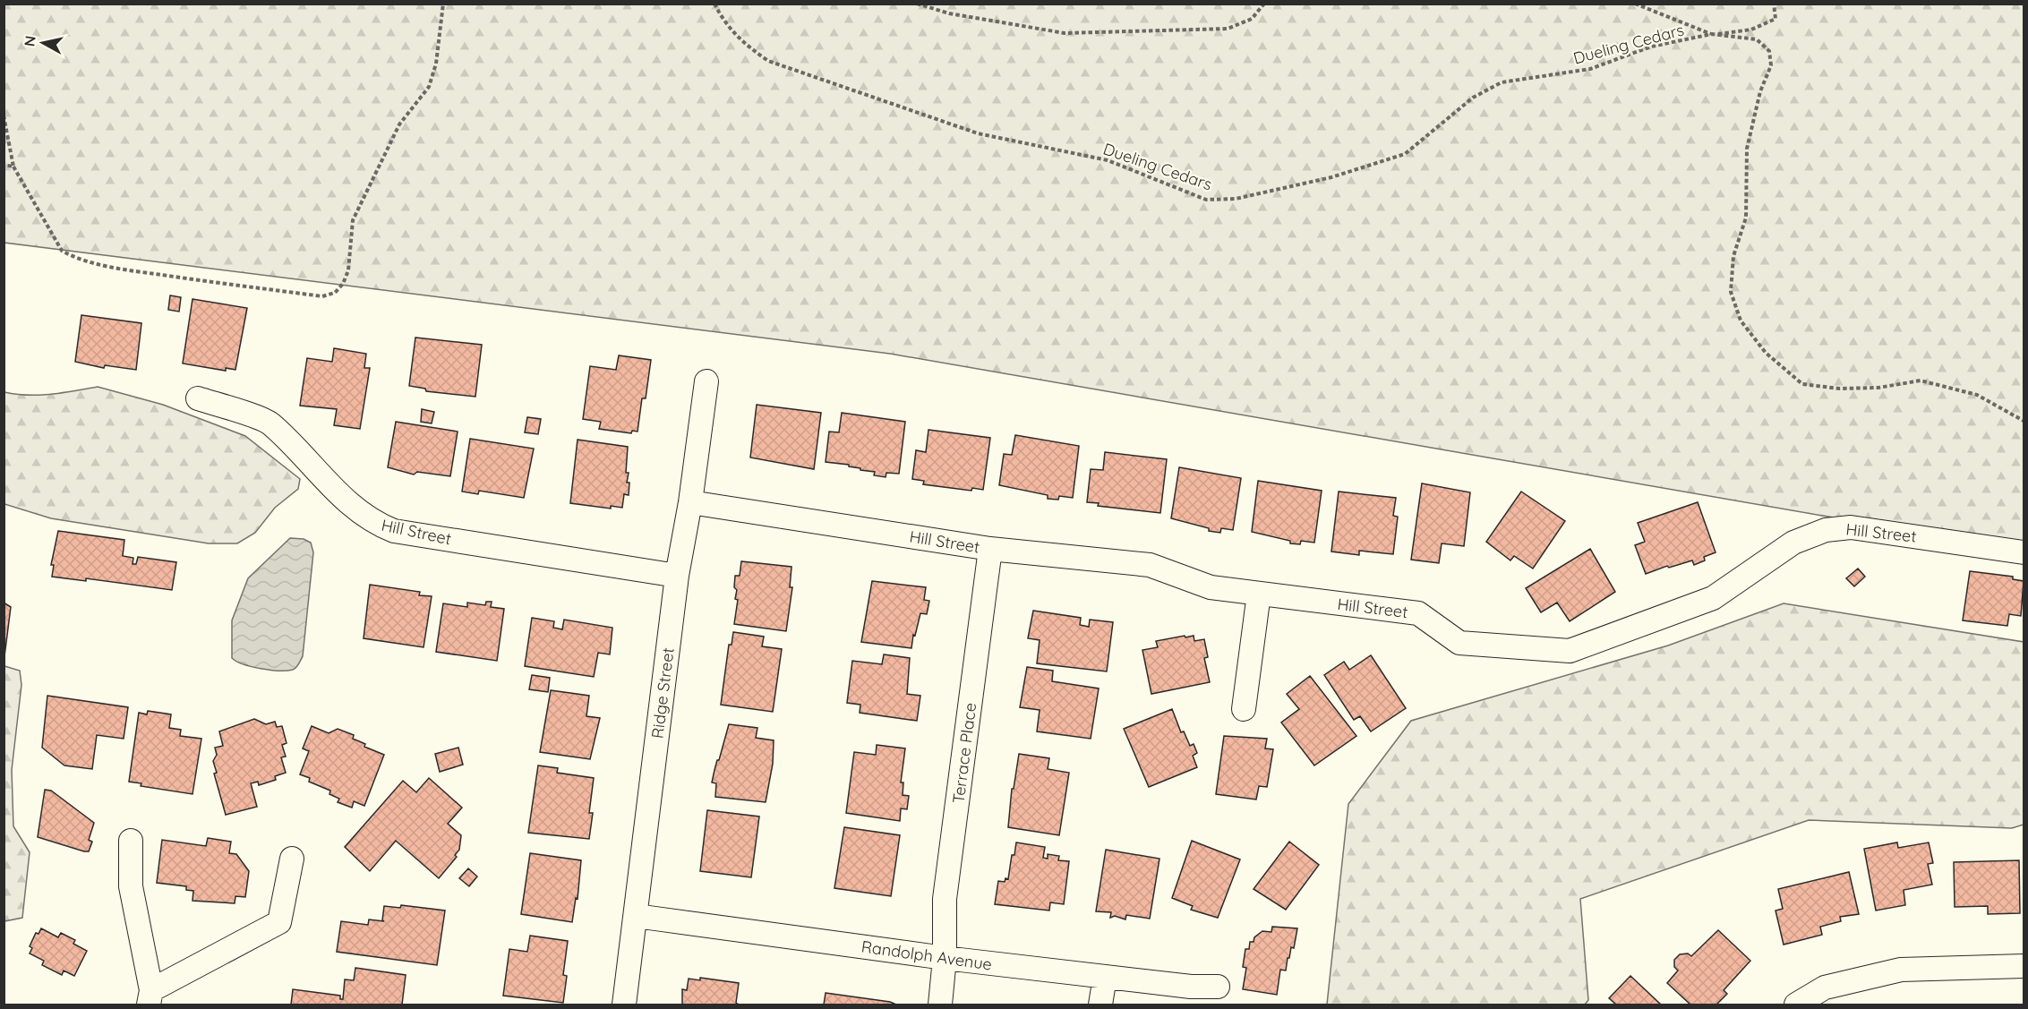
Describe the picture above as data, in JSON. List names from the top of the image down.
{
  "streets": {
    "street": [
      "Hill Street",
      "Ridge Street",
      "Terrace Place",
      "Randolph Avenue"
    ],
    "path": ["Dueling Cedars"]
  },
  "crossings": [
    ["Hill Street", "Ridge Street"],
    ["Hill Street", "Terrace Place"],
    ["Ridge Street", "Randolph Avenue"],
    ["Terrace Place", "Randolph Avenue"]
  ],
  "north": "left"
}
